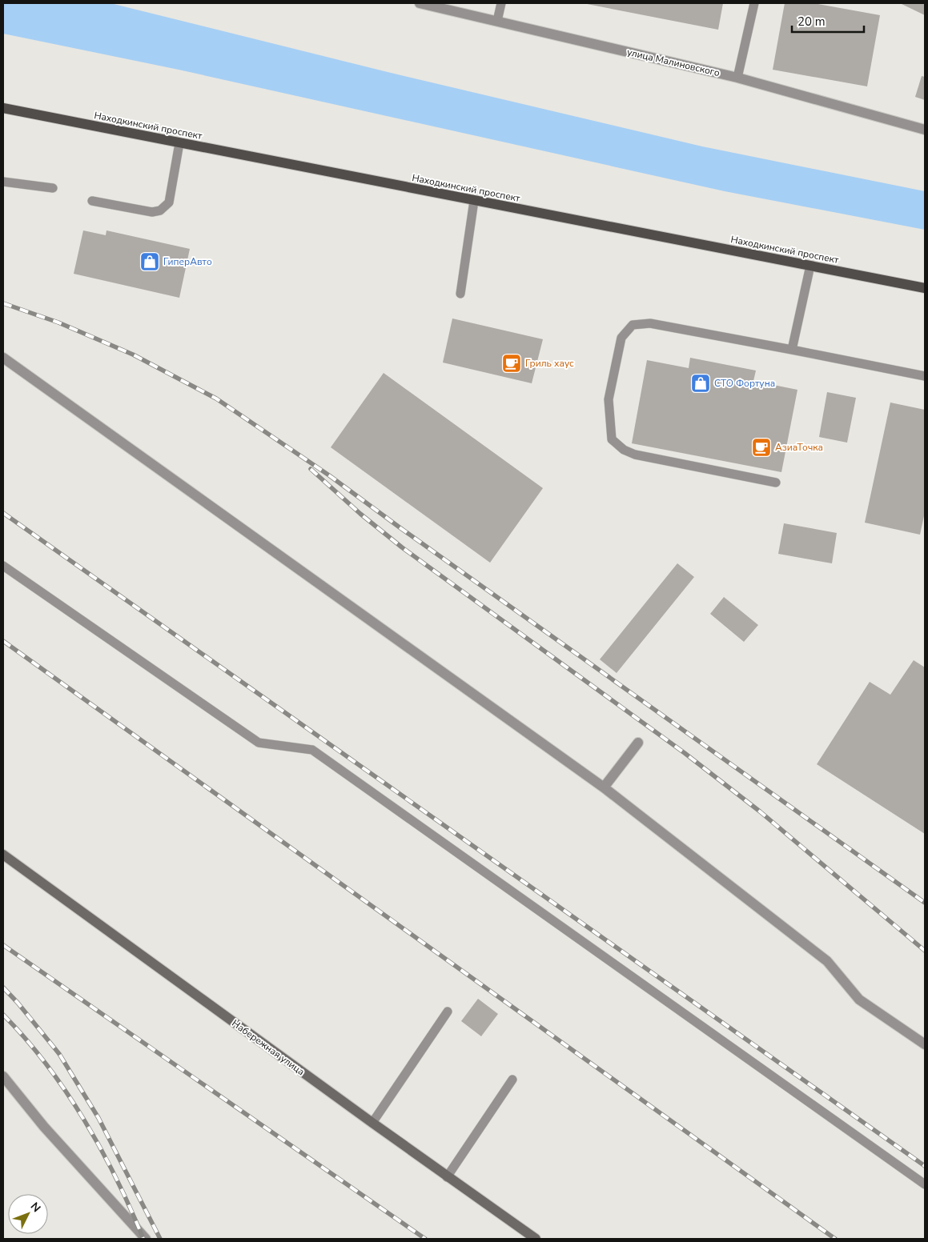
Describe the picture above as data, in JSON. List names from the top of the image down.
{
  "streets": {
    "main road": ["Находкинский проспект", "Набережная улица"],
    "street": ["улица Малиновского"]
  },
  "places": {
    "shop": ["ГиперАвто", "СТО Фортуна"],
    "cafe": ["Гриль хаус", "АзиаТочка"]
  },
  "scale_bar": "20 m",
  "north": "top right"
}
